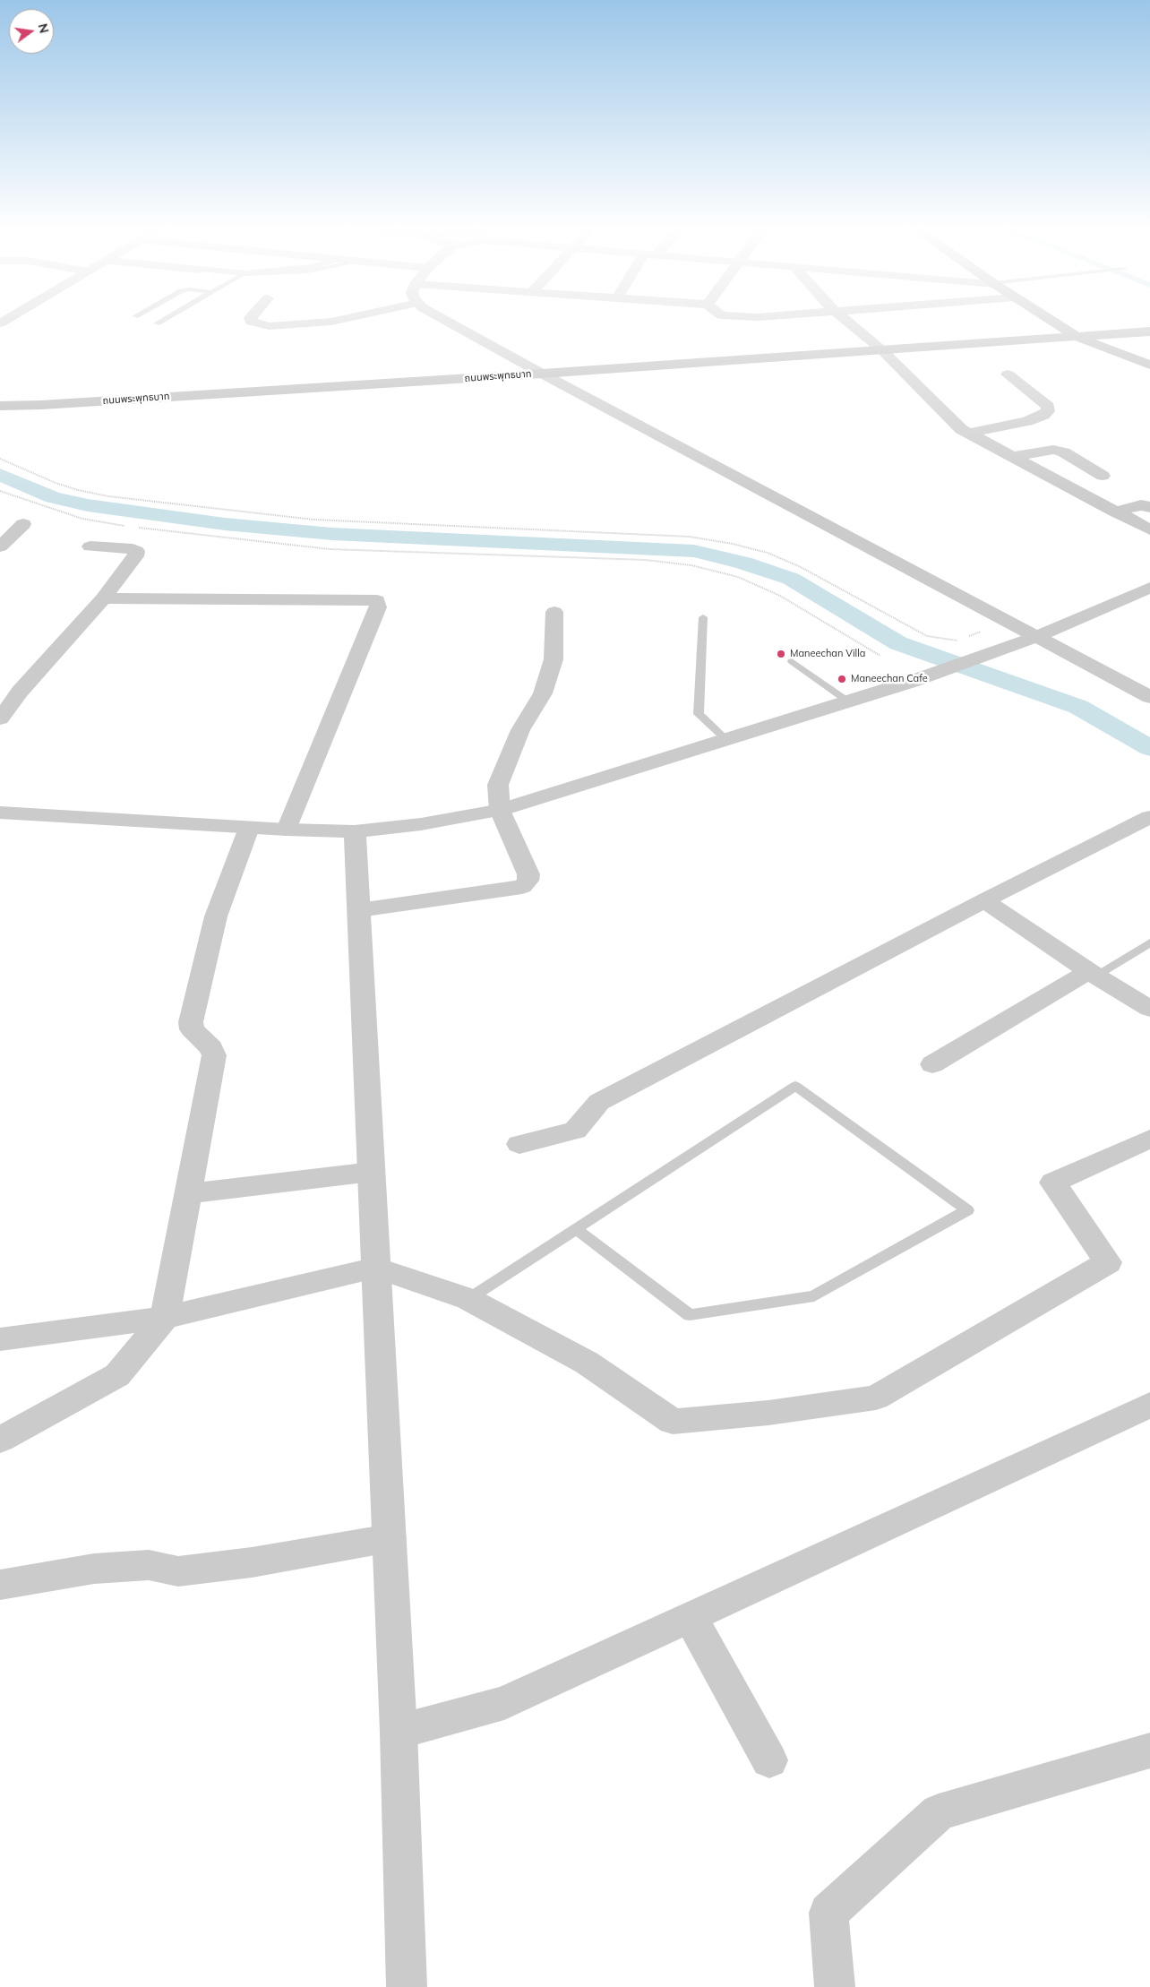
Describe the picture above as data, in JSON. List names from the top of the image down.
{
  "streets": {
    "main road": ["ถนนพระพุทธบาท"]
  },
  "places": ["Maneechan Villa", "Maneechan Cafe"],
  "north": "right"
}
